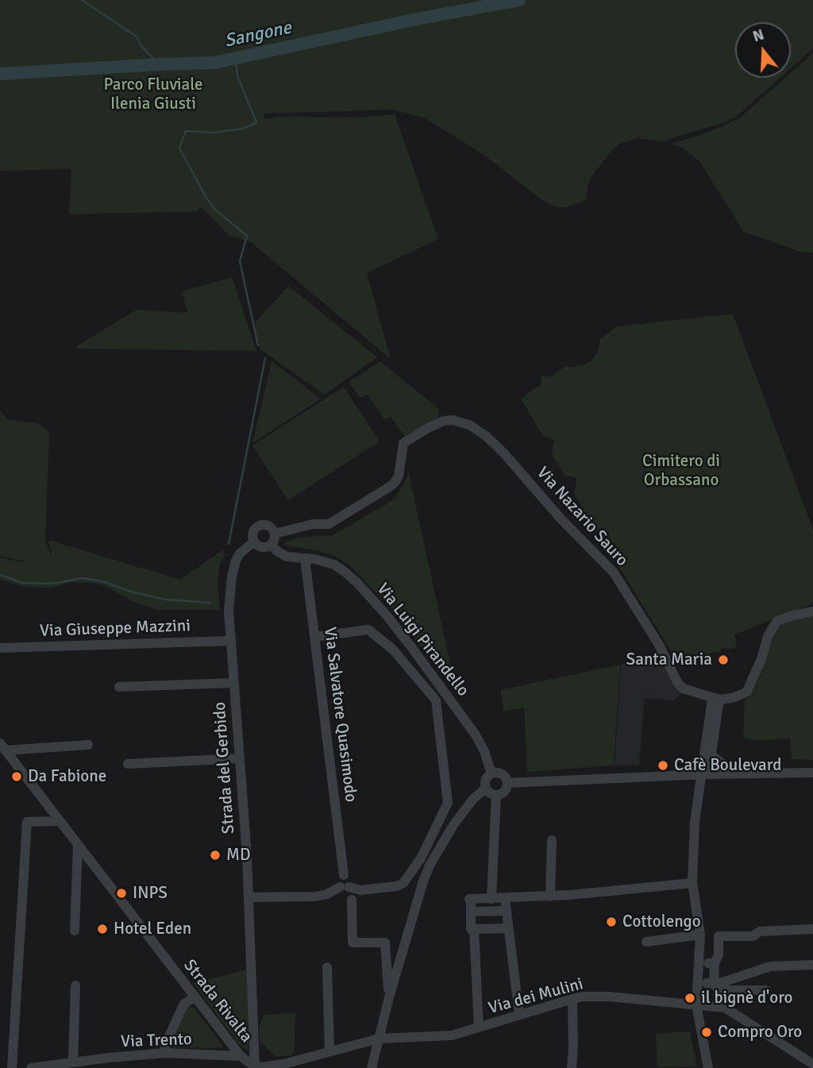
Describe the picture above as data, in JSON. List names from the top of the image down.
{
  "streets": {
    "street": [
      "Via Nazario Sauro",
      "Via Giuseppe Mazzini",
      "Via Luigi Pirandello",
      "Via Salvatore Quasimodo",
      "Strada del Gerbido",
      "Via dei Mulini",
      "Strada Rivalta",
      "Via Trento"
    ]
  },
  "crossings": [
    ["Via Nazario Sauro", "Via Luigi Pirandello"],
    ["Via Nazario Sauro", "Strada del Gerbido"],
    ["Via Giuseppe Mazzini", "Strada del Gerbido"],
    ["Via Luigi Pirandello", "Via Salvatore Quasimodo"],
    ["Via Luigi Pirandello", "Strada del Gerbido"],
    ["Strada del Gerbido", "Via dei Mulini"],
    ["Strada del Gerbido", "Strada Rivalta"],
    ["Via dei Mulini", "Strada Rivalta"],
    ["Strada Rivalta", "Via Trento"]
  ],
  "water": ["Sangone"],
  "parks": ["Parco Fluviale Ilenia Giusti", "Cimitero di Orbassano"],
  "places": [
    "Santa Maria",
    "Cafè Boulevard",
    "Da Fabione",
    "MD",
    "INPS",
    "Cottolengo",
    "Hotel Eden",
    "il bignè d'oro",
    "Compro Oro"
  ],
  "north": "top"
}
